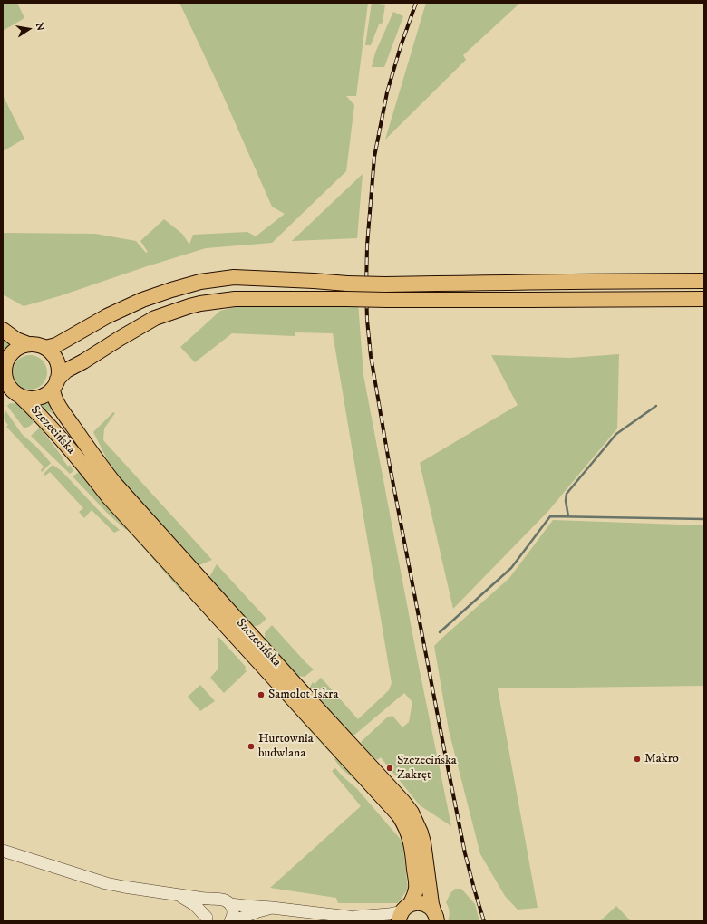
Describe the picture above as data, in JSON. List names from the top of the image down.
{
  "streets": {
    "main road": ["Szczecińska"]
  },
  "places": [
    "Samolot Iskra",
    "Hurtownia budwlana",
    "Makro",
    "Szczecińska Zakręt"
  ],
  "north": "right"
}
